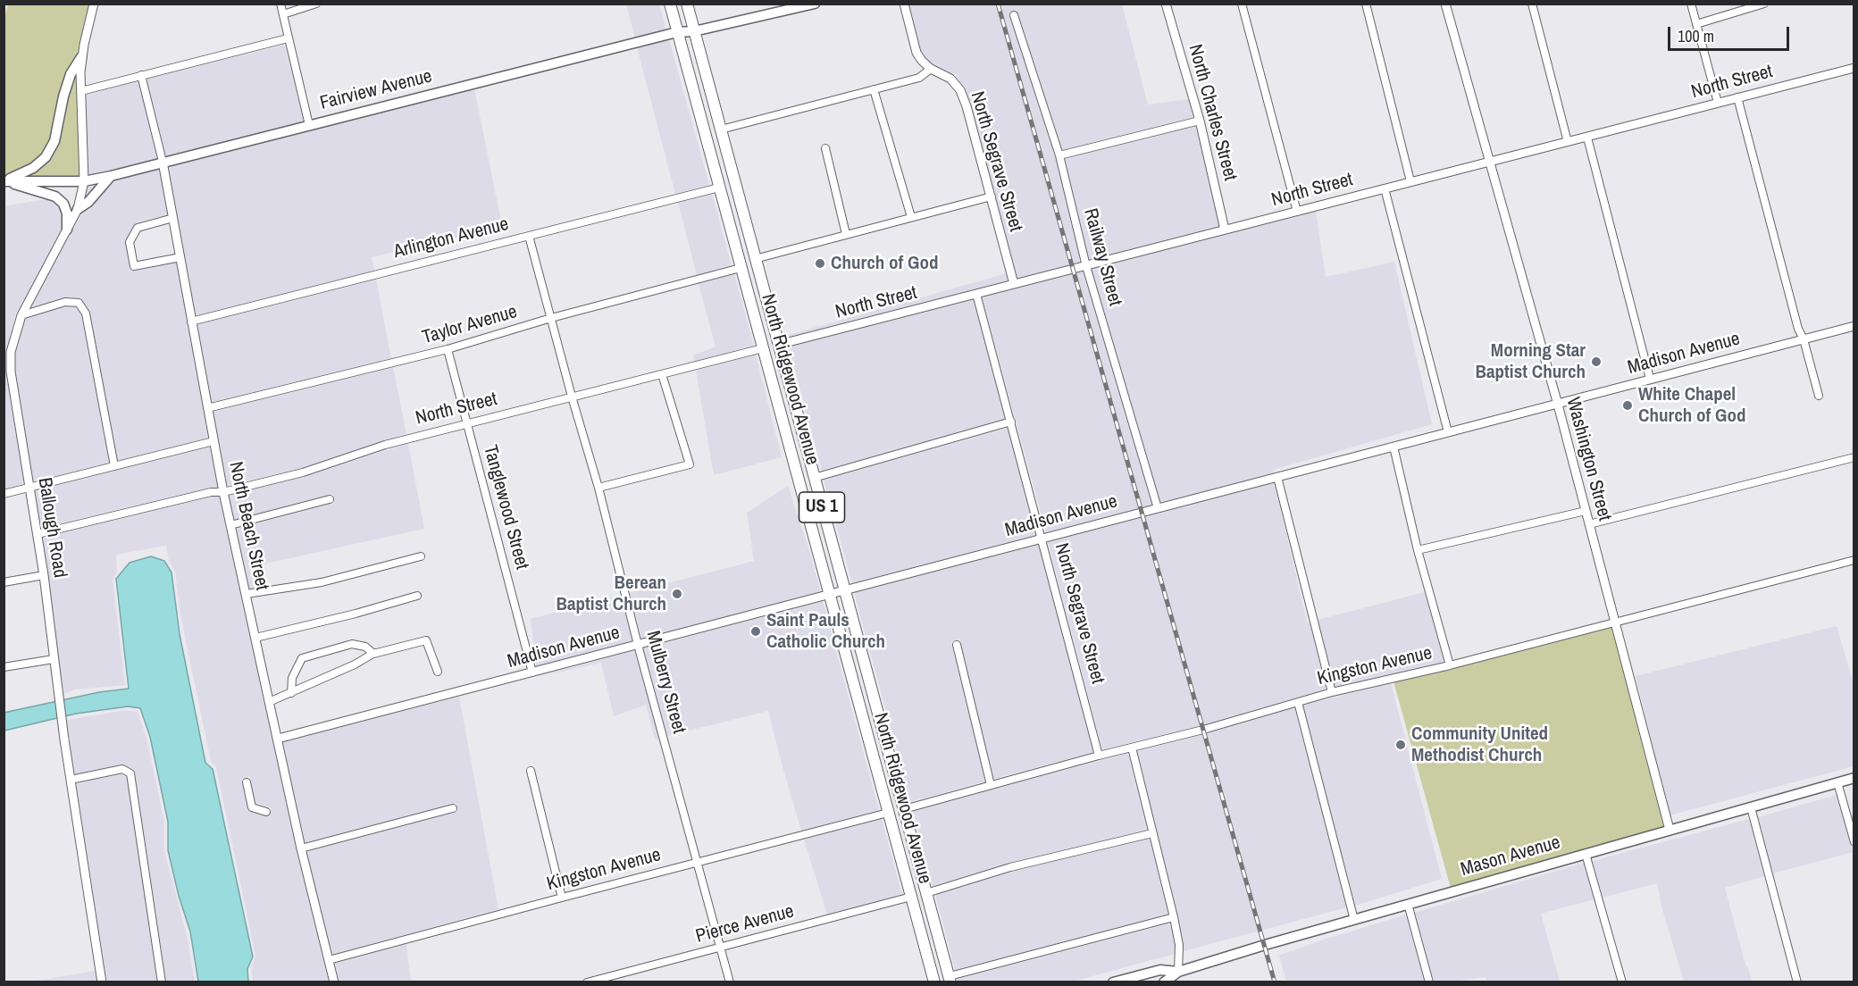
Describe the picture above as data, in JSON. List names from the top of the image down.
{
  "streets": {
    "main road": [
      "Fairview Avenue",
      "North Ridgewood Avenue",
      "US 1",
      "Mason Avenue"
    ],
    "street": [
      "North Street",
      "North Charles Street",
      "North Segrave Street",
      "Arlington Avenue",
      "Railway Street",
      "Taylor Avenue",
      "Madison Avenue",
      "Washington Street",
      "Tanglewood Street",
      "North Beach Street",
      "Ballough Road",
      "Kingston Avenue",
      "Mulberry Street",
      "Pierce Avenue"
    ]
  },
  "crossings": [
    ["North Street", "North Charles Street"],
    ["North Street", "North Segrave Street"],
    ["North Street", "Railway Street"],
    ["North Street", "North Ridgewood Avenue"],
    ["North Street", "Washington Street"],
    ["North Street", "Tanglewood Street"],
    ["North Street", "North Beach Street"],
    ["North Street", "Ballough Road"],
    ["North Street", "Mulberry Street"],
    ["Fairview Avenue", "North Ridgewood Avenue"],
    ["Fairview Avenue", "North Beach Street"],
    ["Fairview Avenue", "Ballough Road"],
    ["North Segrave Street", "Madison Avenue"],
    ["North Segrave Street", "Kingston Avenue"],
    ["Arlington Avenue", "North Ridgewood Avenue"],
    ["Arlington Avenue", "North Beach Street"],
    ["Arlington Avenue", "Mulberry Street"],
    ["Railway Street", "Madison Avenue"],
    ["Taylor Avenue", "North Ridgewood Avenue"],
    ["Taylor Avenue", "Tanglewood Street"],
    ["Taylor Avenue", "North Beach Street"],
    ["Taylor Avenue", "Mulberry Street"],
    ["Madison Avenue", "North Ridgewood Avenue"],
    ["Madison Avenue", "Washington Street"],
    ["Madison Avenue", "Tanglewood Street"],
    ["Madison Avenue", "North Beach Street"],
    ["Madison Avenue", "Mulberry Street"],
    ["North Ridgewood Avenue", "Kingston Avenue"],
    ["North Ridgewood Avenue", "Pierce Avenue"],
    ["Washington Street", "Kingston Avenue"],
    ["Washington Street", "Mason Avenue"],
    ["North Beach Street", "Kingston Avenue"],
    ["Kingston Avenue", "Mulberry Street"],
    ["Mulberry Street", "Pierce Avenue"]
  ],
  "places": [
    "Church of God",
    "Morning Star Baptist Church",
    "White Chapel Church of God",
    "Berean Baptist Church",
    "Saint Pauls Catholic Church",
    "Community United Methodist Church"
  ],
  "scale_bar": "100 m"
}
